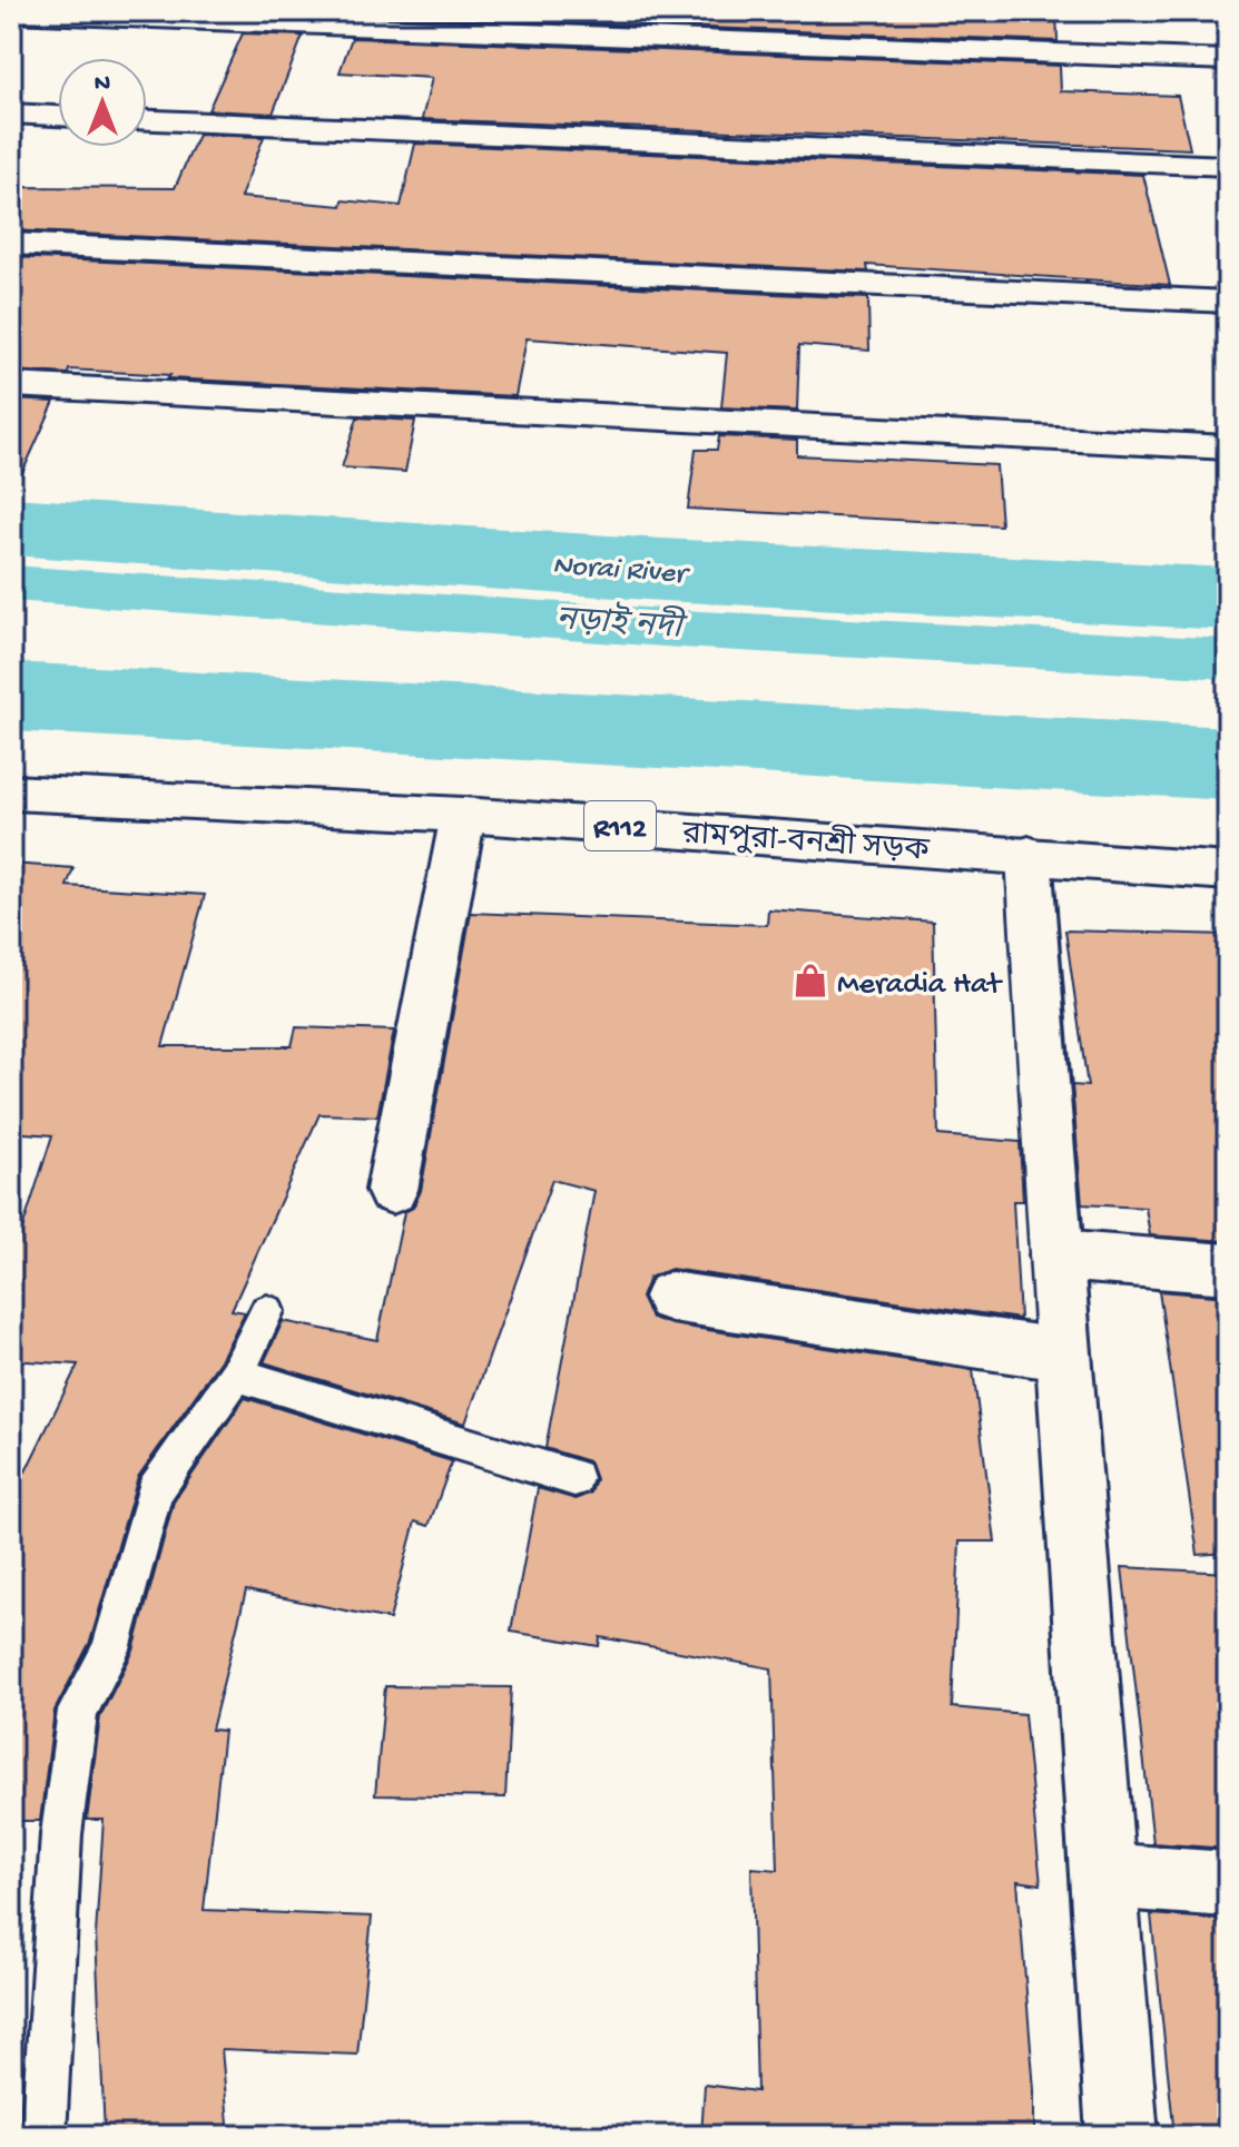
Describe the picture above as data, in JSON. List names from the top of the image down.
{
  "streets": {
    "street": ["R112", "রামপুরা-বনশ্রী সড়ক"]
  },
  "water": ["Norai River", "নড়াই নদী"],
  "places": {
    "shop": ["Meradia Hat"]
  },
  "north": "top"
}
